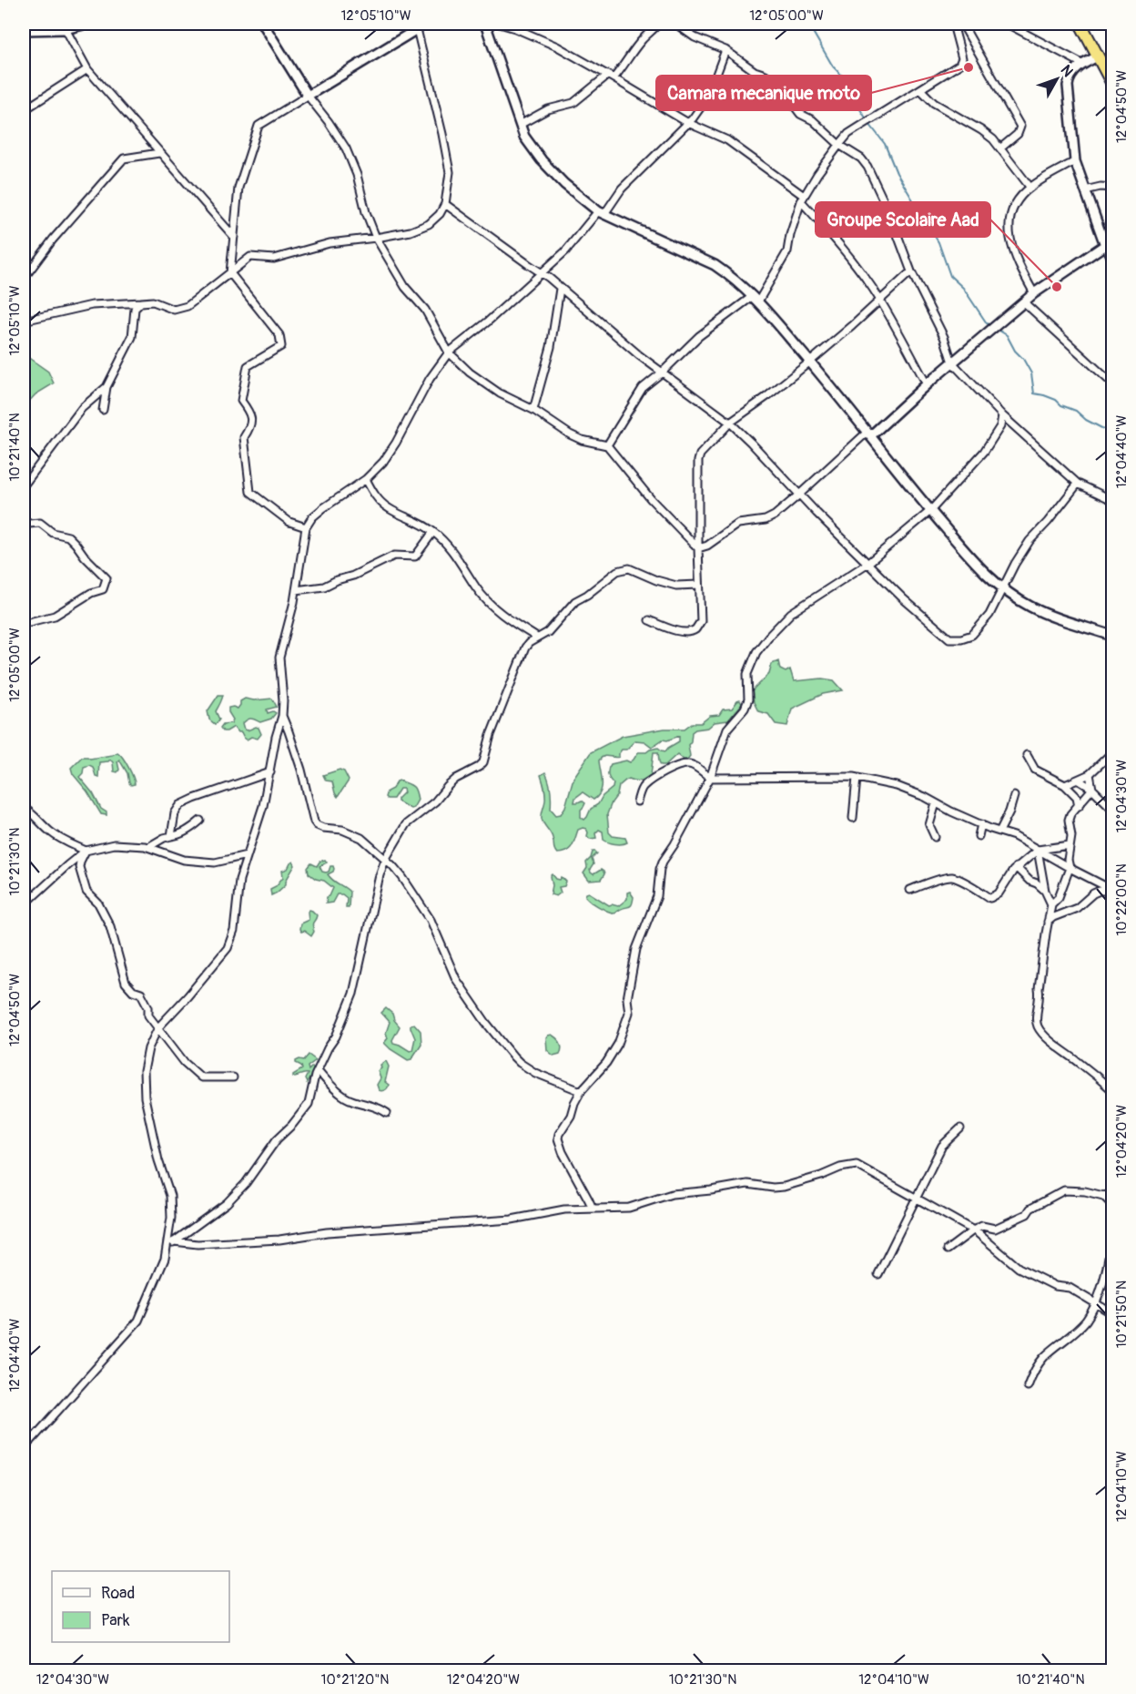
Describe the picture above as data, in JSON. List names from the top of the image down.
{
  "places": ["Camara mecanique moto", "Groupe Scolaire Aad"],
  "legend": ["Road", "Park"],
  "north": "top right",
  "coordinates": [
    "12°05'10\"W",
    "12°05'00\"W",
    "12°04'50\"W",
    "10°21'40\"N",
    "12°04'40\"W",
    "12°04'30\"W",
    "10°21'30\"N",
    "10°22'00\"N",
    "12°04'20\"W",
    "10°21'50\"N",
    "12°04'10\"W",
    "10°21'20\"N"
  ]
}
